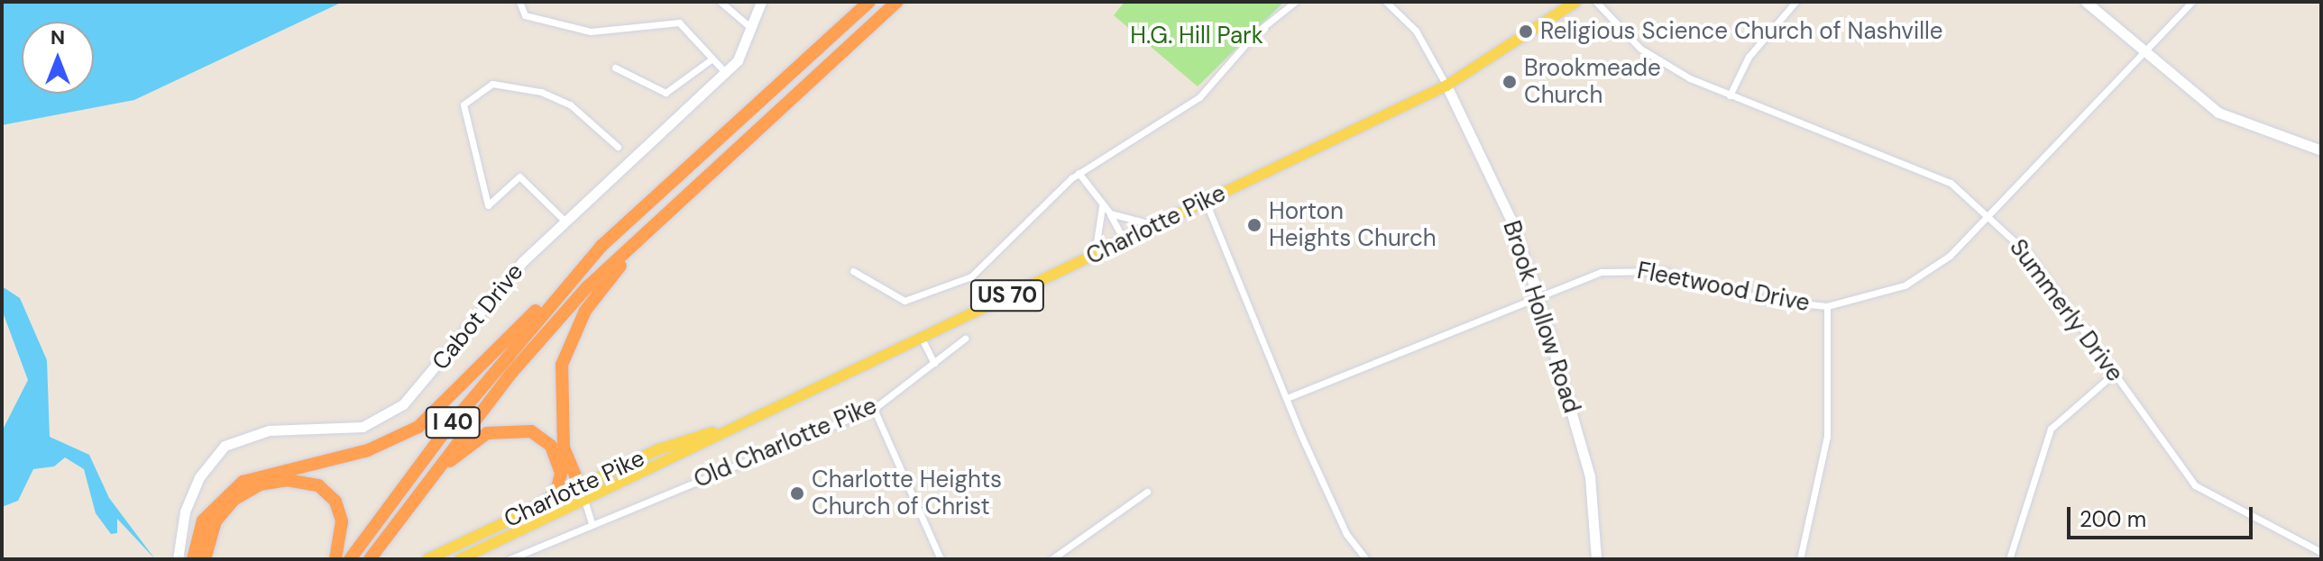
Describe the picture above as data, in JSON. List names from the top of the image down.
{
  "streets": {
    "highway": ["I 40"],
    "main road": ["Charlotte Pike", "US 70"],
    "street": [
      "Fleetwood Drive",
      "Summerly Drive",
      "Cabot Drive",
      "Brook Hollow Road",
      "Old Charlotte Pike"
    ]
  },
  "crossings": [
    ["Charlotte Pike", "Brook Hollow Road"],
    ["Fleetwood Drive", "Summerly Drive"],
    ["Fleetwood Drive", "Brook Hollow Road"]
  ],
  "parks": ["H.G. Hill Park"],
  "places": [
    "Religious Science Church of Nashville",
    "Brookmeade Church",
    "Horton Heights Church",
    "Charlotte Heights Church of Christ"
  ],
  "scale_bar": "200 m",
  "north": "top"
}
